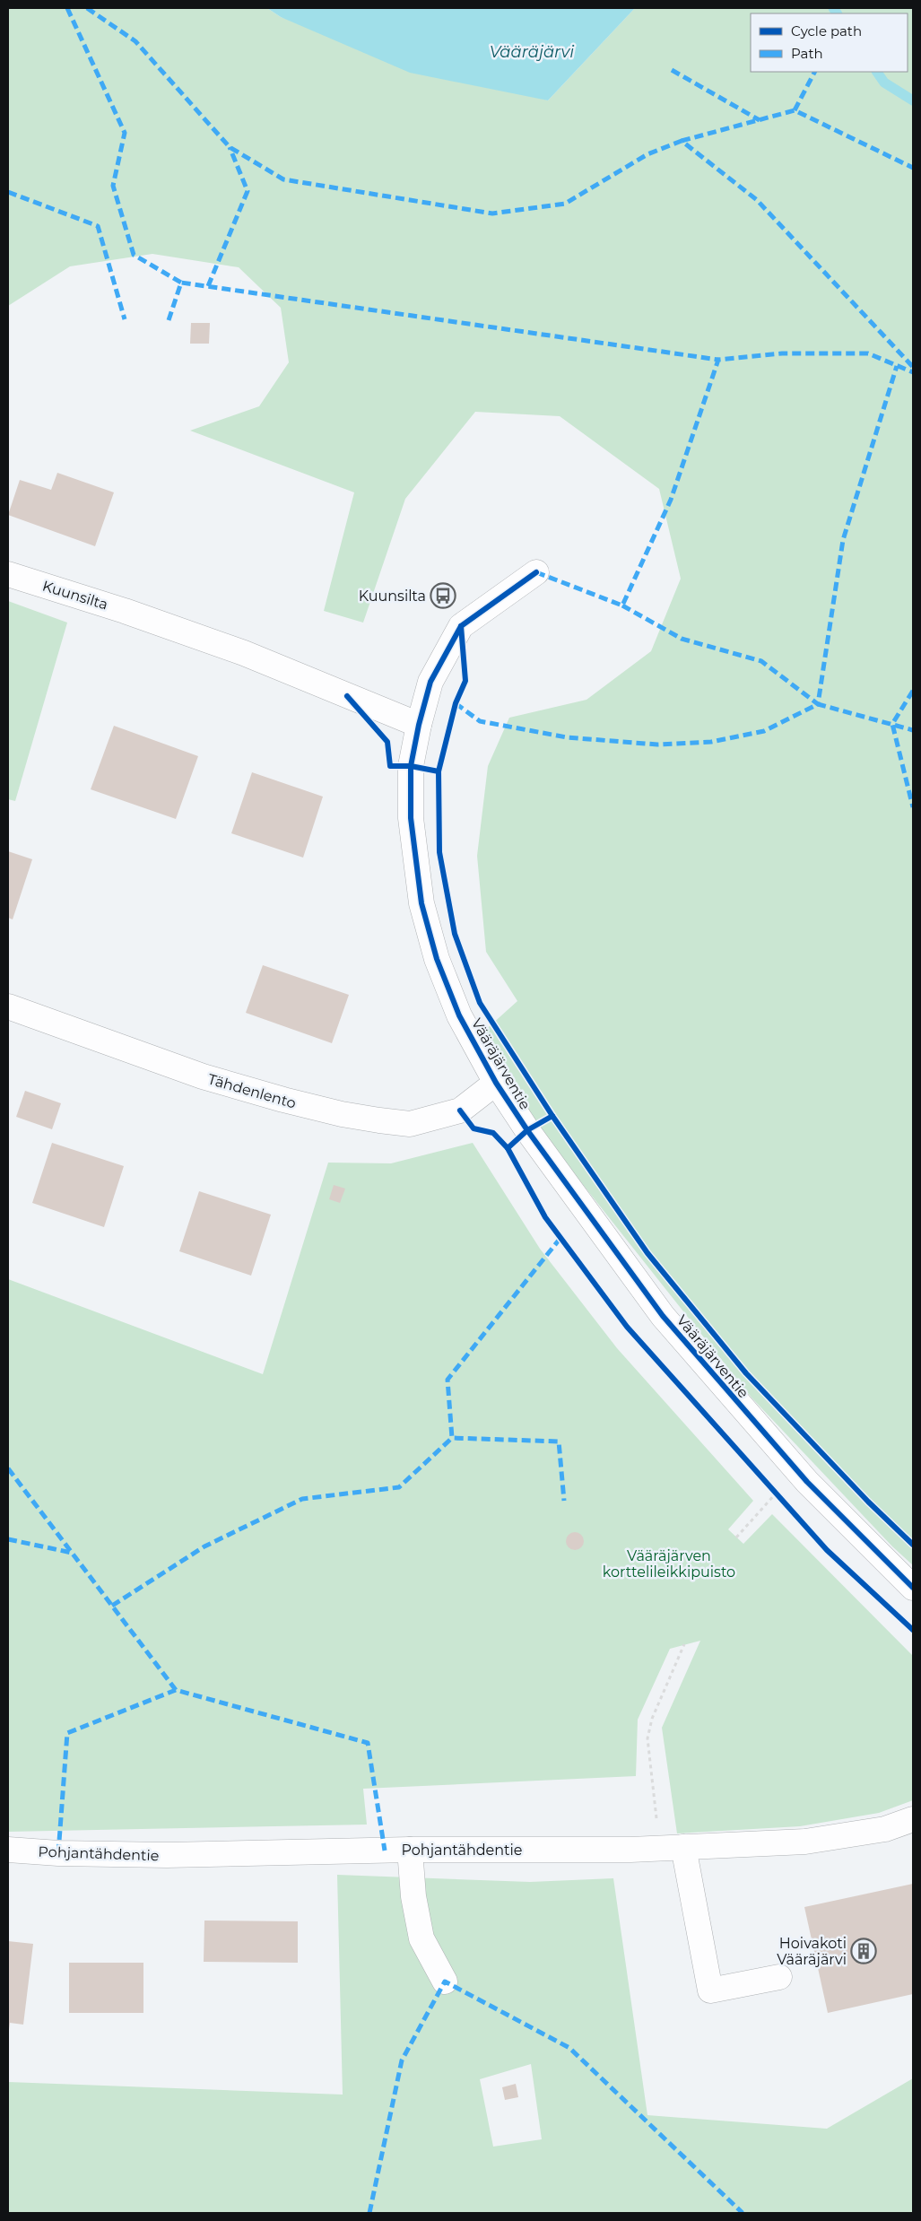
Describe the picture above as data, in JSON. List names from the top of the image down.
{
  "streets": {
    "street": [
      "Kuunsilta",
      "Vääräjärventie",
      "Tähdenlento",
      "Pohjantähdentie"
    ]
  },
  "crossings": [
    ["Kuunsilta", "Vääräjärventie"],
    ["Vääräjärventie", "Tähdenlento"]
  ],
  "water": ["Vääräjärvi"],
  "parks": ["Vääräjärven korttelileikkipuisto"],
  "places": {
    "bus stop": ["Kuunsilta"],
    "building": ["Hoivakoti Vääräjärvi"]
  },
  "legend": ["Cycle path", "Path"]
}
